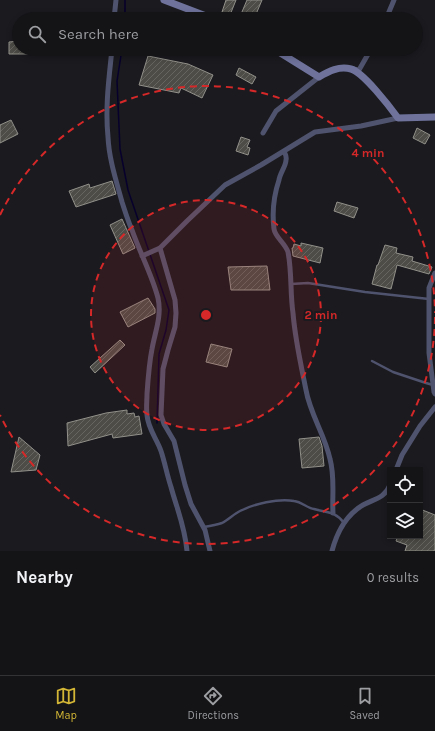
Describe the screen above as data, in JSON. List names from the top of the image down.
{
  "page": {
    "search": "Search here",
    "heading": ["Nearby", "0 results"],
    "nav": ["Map", "Directions", "Saved"]
  },
  "rings": ["4 min", "2 min"]
}
